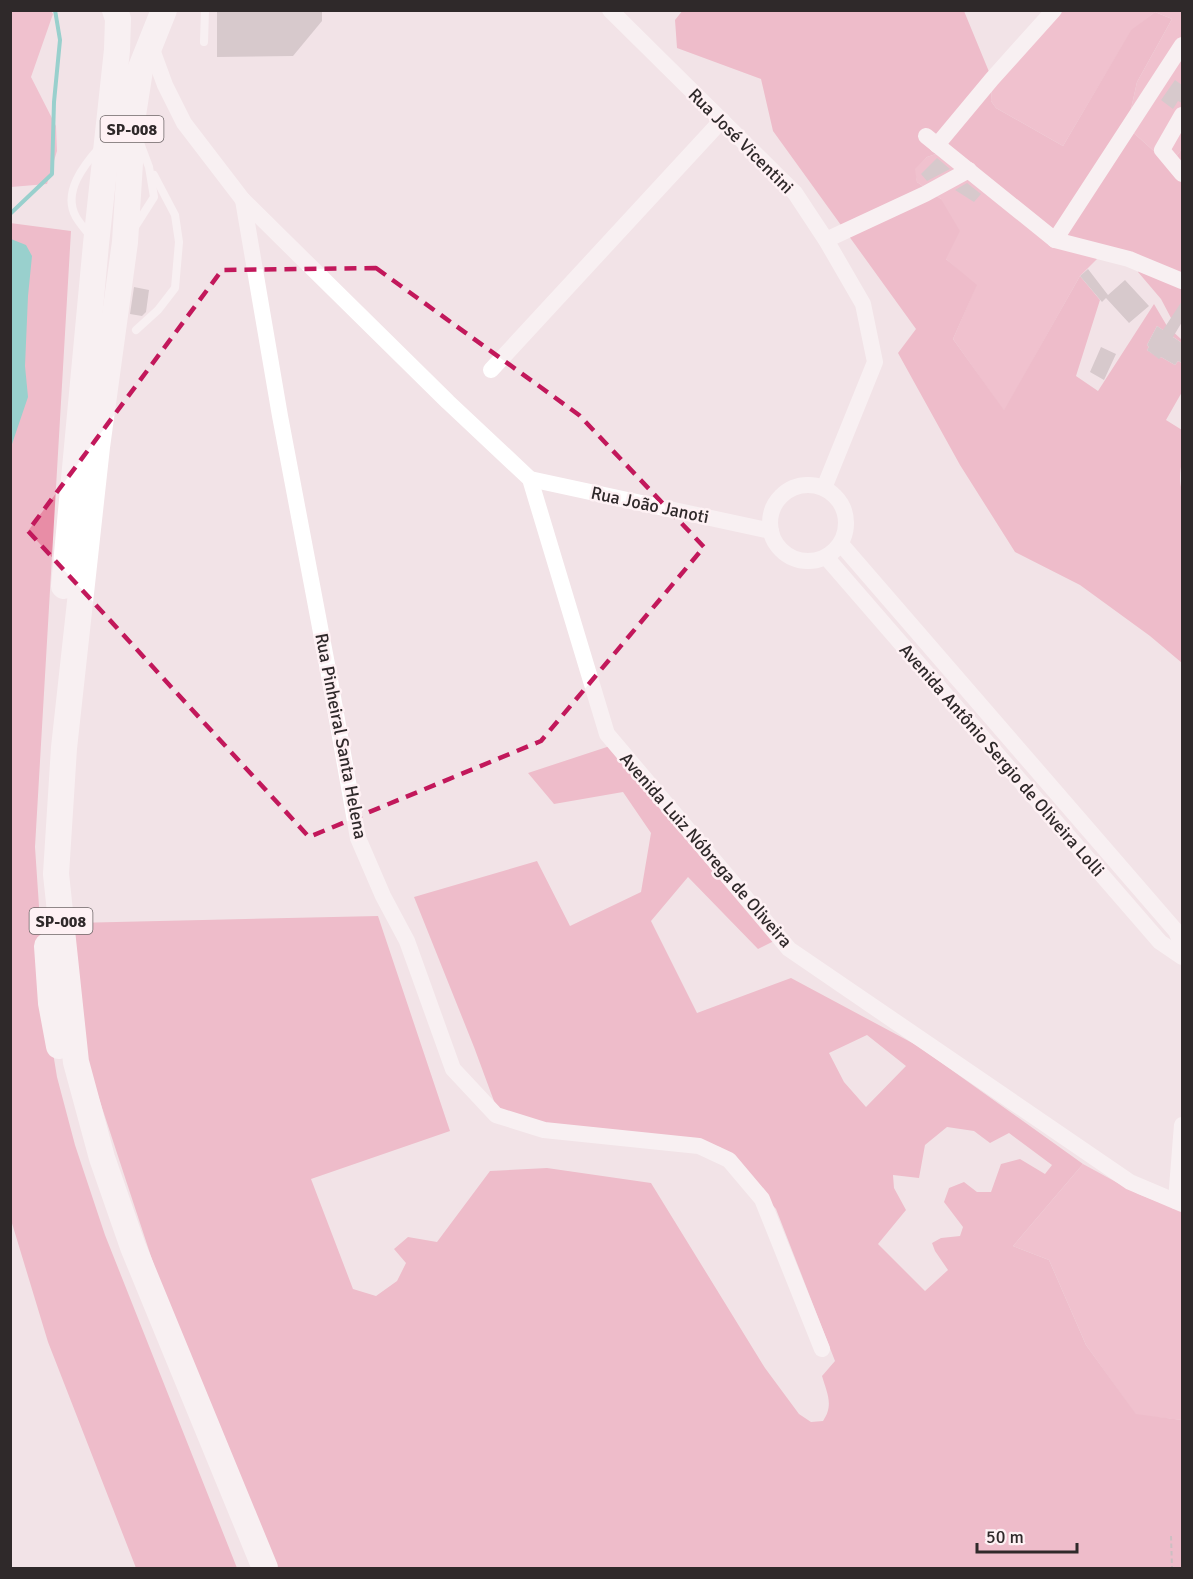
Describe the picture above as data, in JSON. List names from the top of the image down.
{
  "streets": {
    "main road": ["SP-008"],
    "street": [
      "Rua José Vicentini",
      "Rua João Janoti",
      "Rua Pinheiral Santa Helena",
      "Avenida Antônio Sergio de Oliveira Lolli",
      "Avenida Luiz Nóbrega de Oliveira"
    ]
  },
  "crossings": [
    ["Rua José Vicentini", "Rua João Janoti"],
    ["Rua José Vicentini", "Avenida Antônio Sergio de Oliveira Lolli"],
    ["Rua João Janoti", "Avenida Antônio Sergio de Oliveira Lolli"],
    ["Rua João Janoti", "Avenida Luiz Nóbrega de Oliveira"]
  ],
  "scale_bar": "50 m"
}
